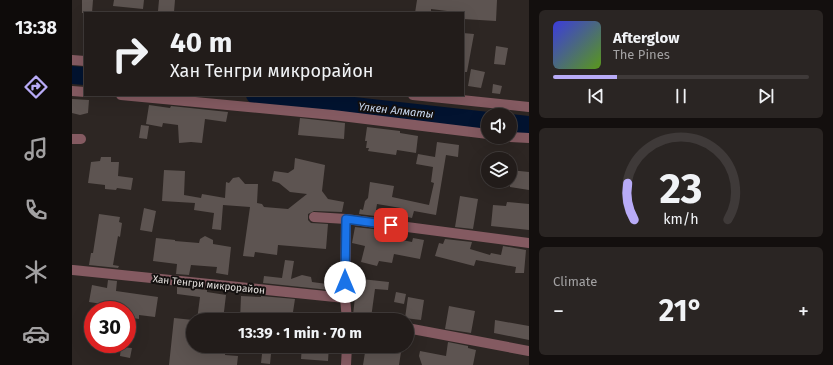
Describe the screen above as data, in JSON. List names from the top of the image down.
{
  "streets": {
    "street": ["Хан Тенгри микрорайон"]
  },
  "water": ["Үлкен Алматы"],
  "page": {
    "tabs": "13:38",
    "turn": ["40 m", "Хан Тенгри микрорайон"],
    "song": ["Afterglow", "The Pines"],
    "tile": "Climate",
    "heat": ["−", "21°", "+"],
    "limit": "30",
    "trip": "13:39 · 1 min · 70 m",
    "gauge": ["23", "km/h"]
  }
}
